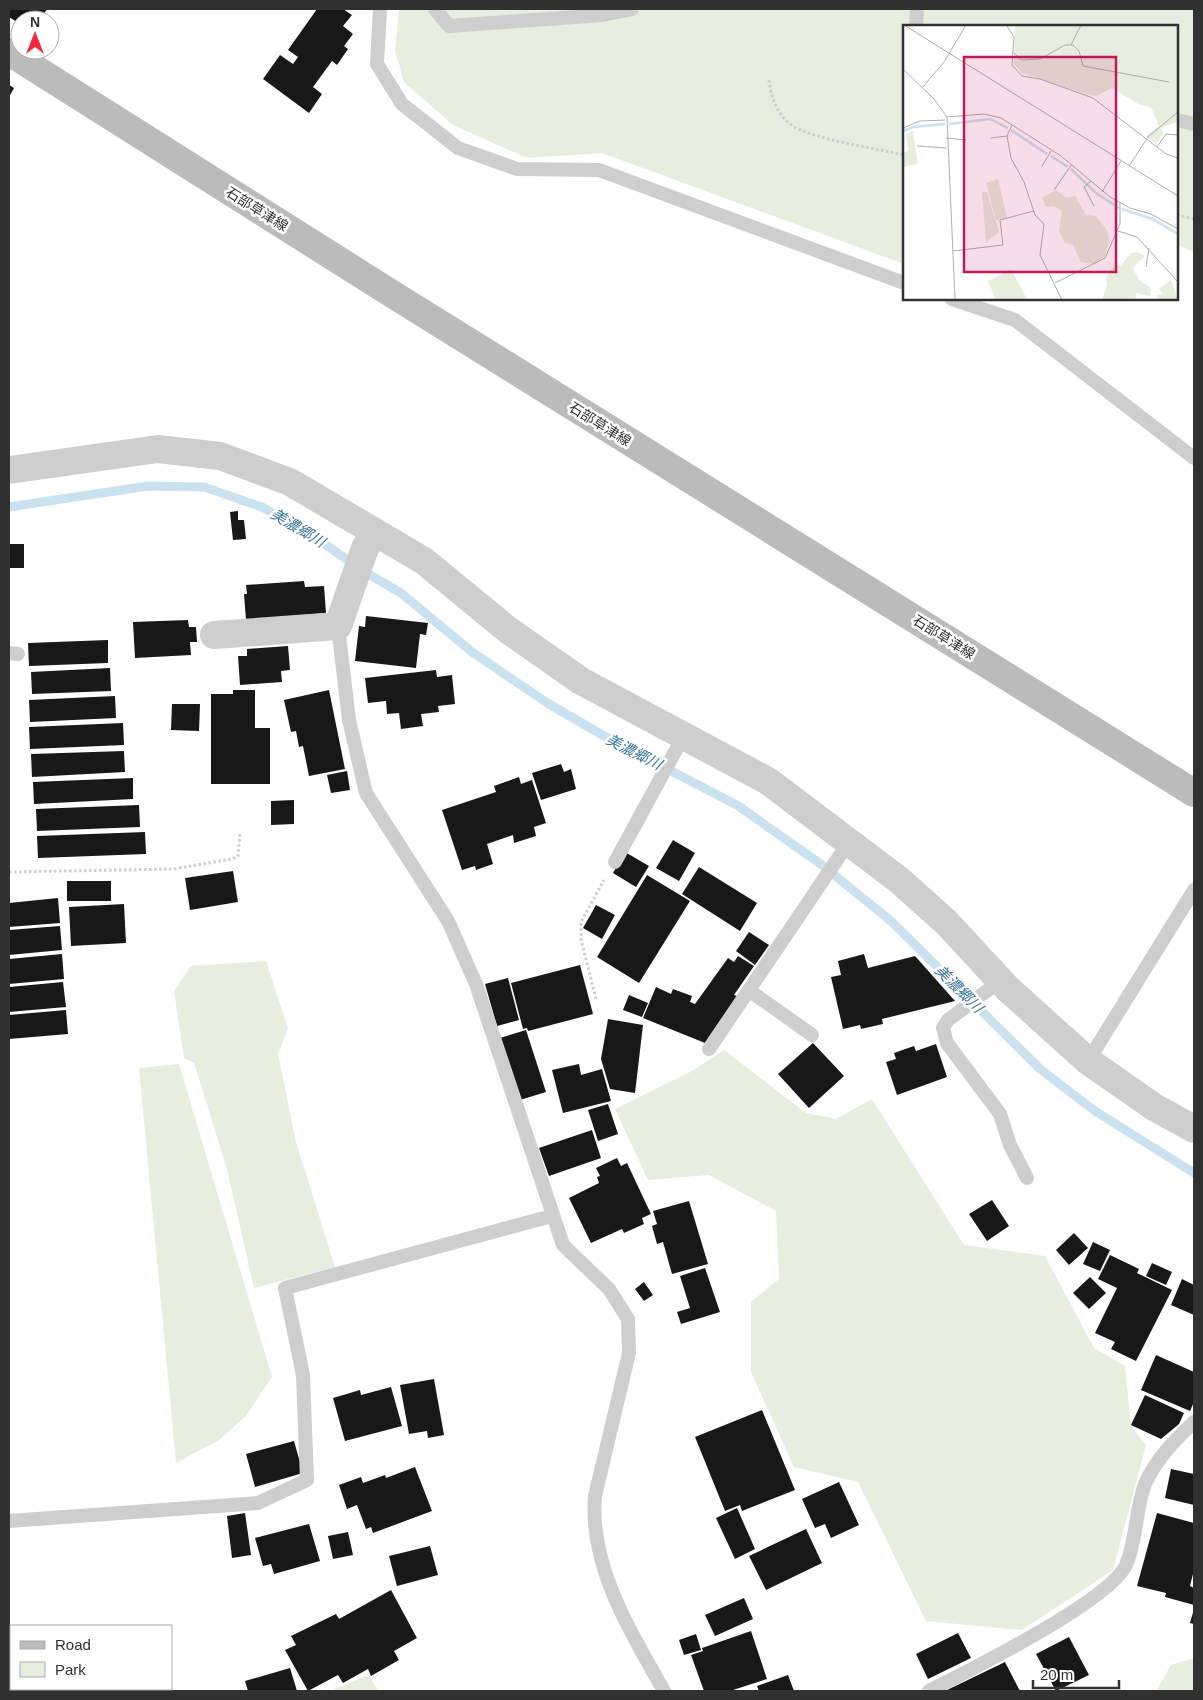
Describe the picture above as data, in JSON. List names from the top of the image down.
{
  "streets": {
    "main road": ["石部草津線"]
  },
  "water": ["美濃郷川"],
  "legend": ["Road", "Park"],
  "scale_bar": "20 m",
  "north": "top"
}
